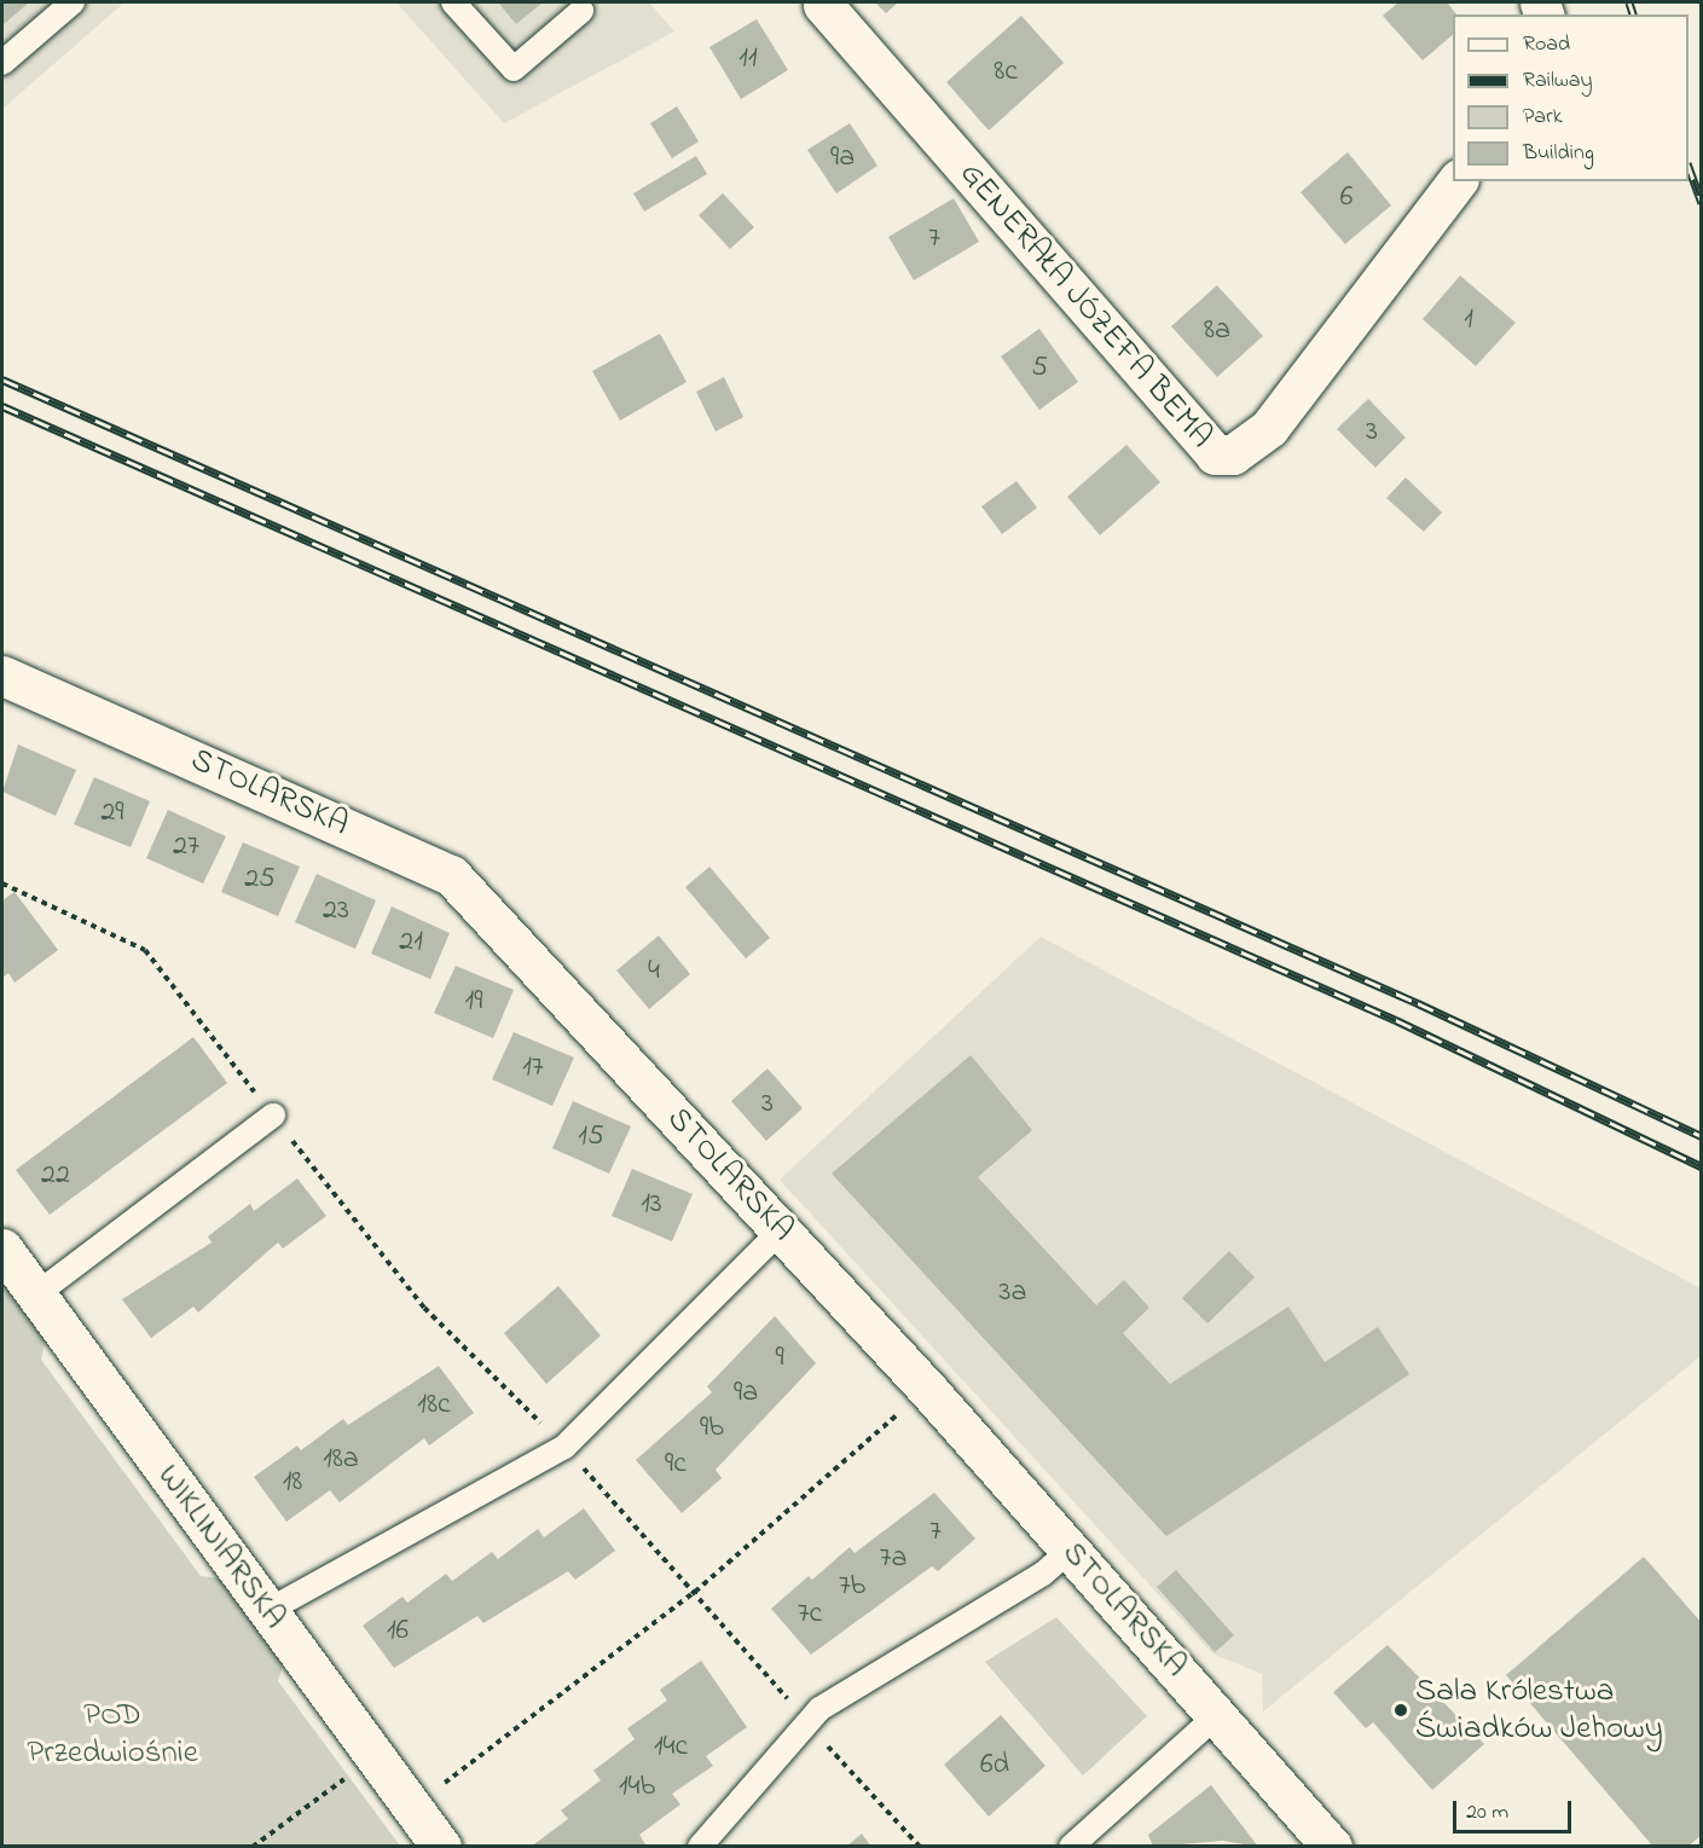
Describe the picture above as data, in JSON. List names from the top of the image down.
{
  "streets": {
    "street": ["GENERAŁA JÓZEFA BEMA", "STOLARSKA", "WIKLINIARSKA"]
  },
  "parks": ["POD Przedwiośnie"],
  "places": ["Sala Królestwa Świadków Jehowy"],
  "house_numbers": [
    "11",
    "8c",
    "9a",
    "6",
    "7",
    "1",
    "8a",
    "5",
    "3",
    "29",
    "27",
    "25",
    "23",
    "21",
    "4",
    "19",
    "17",
    "3",
    "15",
    "22",
    "13",
    "3a",
    "9",
    "9a",
    "18c",
    "9b",
    "18a",
    "9c",
    "18",
    "7",
    "7a",
    "7b",
    "7c",
    "16",
    "14c",
    "6d",
    "14b"
  ],
  "legend": [
    "Road",
    "Railway",
    "Park",
    "Building"
  ],
  "scale_bar": "20 m"
}
